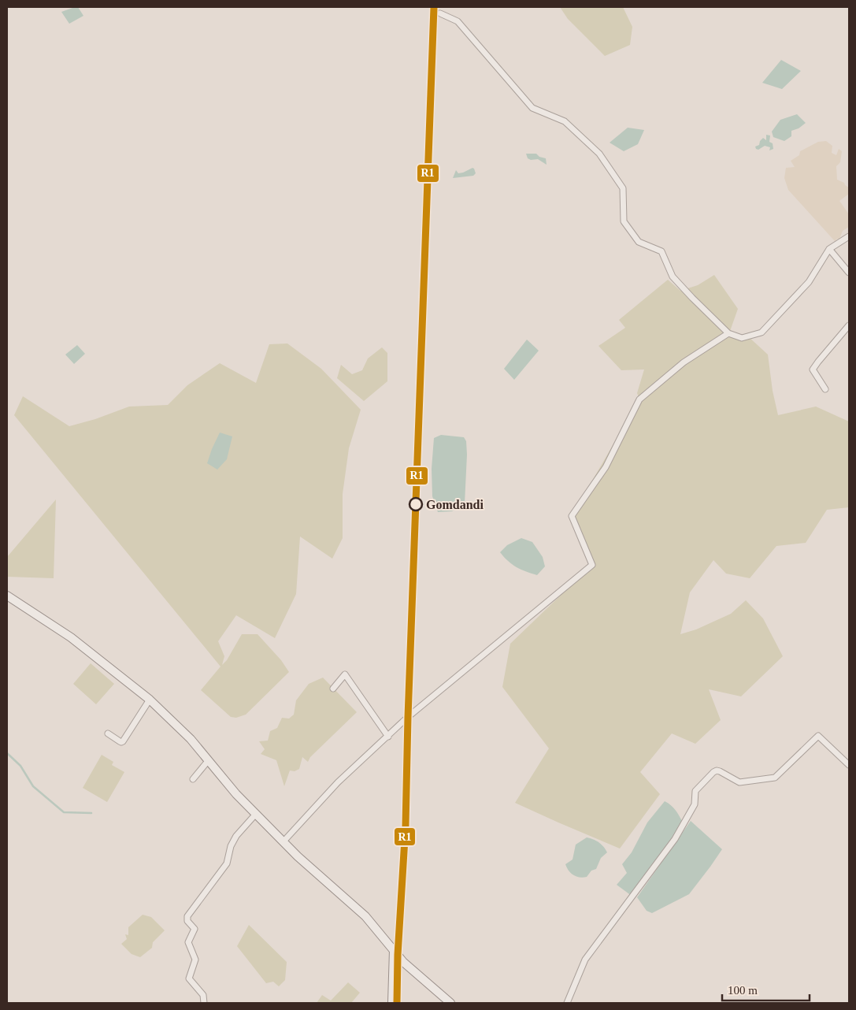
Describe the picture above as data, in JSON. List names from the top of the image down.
{
  "places": ["Gomdandi"],
  "lines": ["transit line R1"],
  "scale_bar": "100 m"
}
